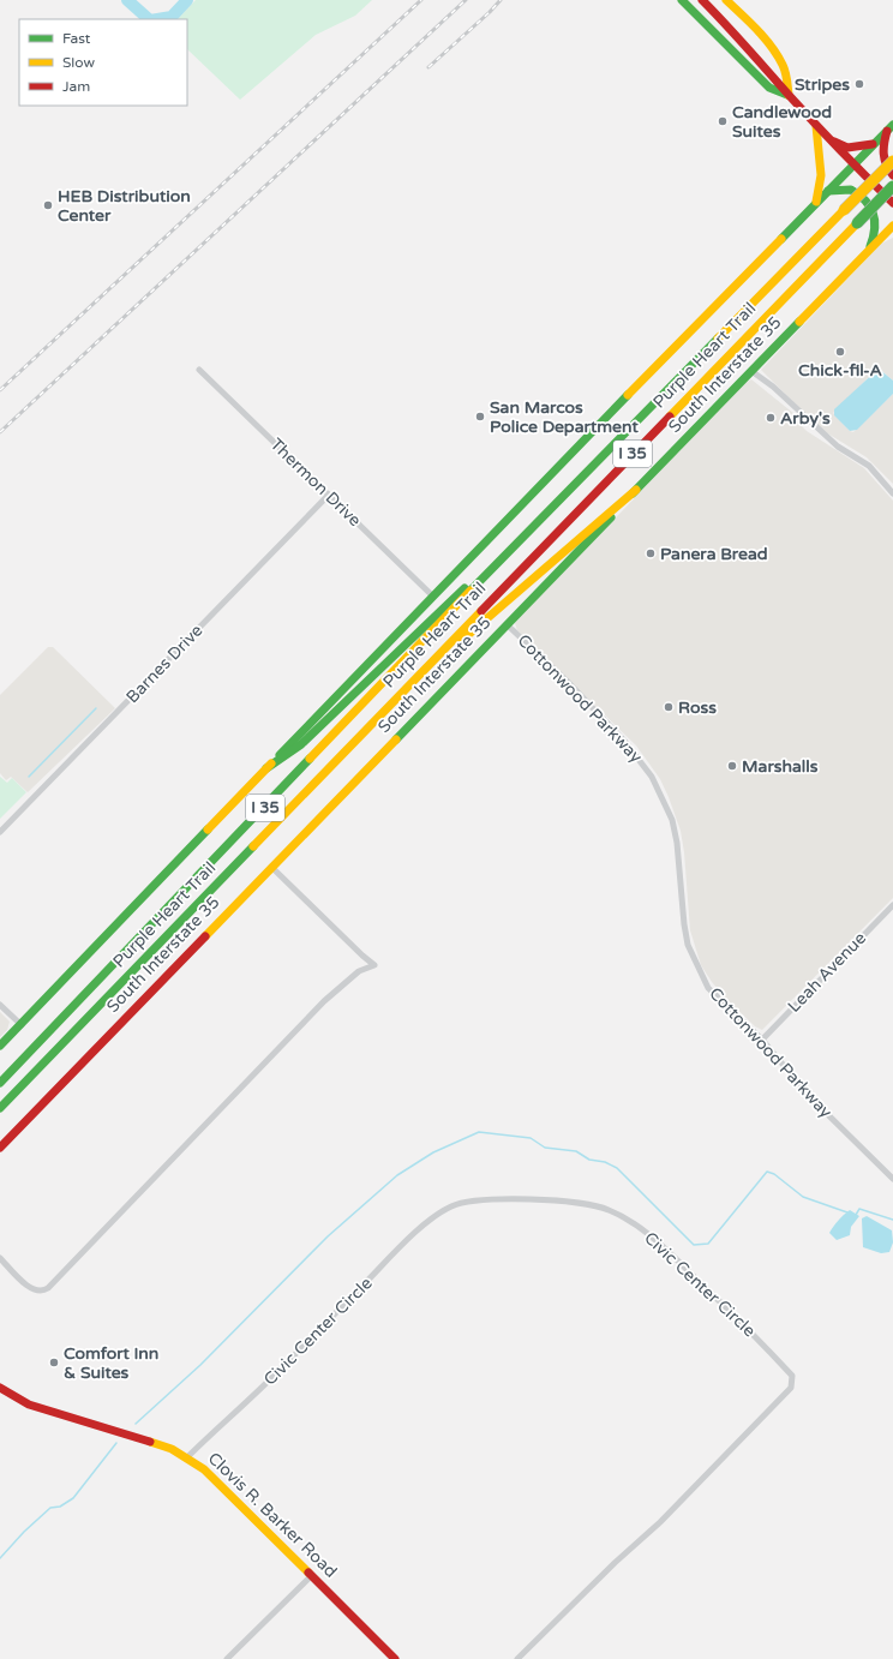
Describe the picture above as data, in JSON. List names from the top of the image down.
{
  "streets": {
    "main road": [
      "Purple Heart Trail",
      "South Interstate 35",
      "I 35",
      "Clovis R. Barker Road"
    ],
    "street": [
      "Thermon Drive",
      "Barnes Drive",
      "Cottonwood Parkway",
      "Leah Avenue",
      "Civic Center Circle"
    ]
  },
  "crossings": [
    ["South Interstate 35", "Cottonwood Parkway"],
    ["Thermon Drive", "Barnes Drive"],
    ["Cottonwood Parkway", "Leah Avenue"],
    ["Civic Center Circle", "Clovis R. Barker Road"]
  ],
  "places": [
    "Stripes",
    "Candlewood Suites",
    "HEB Distribution Center",
    "Chick-fil-A",
    "San Marcos Police Department",
    "Arby's",
    "Panera Bread",
    "Ross",
    "Marshalls",
    "Comfort Inn & Suites"
  ],
  "legend": ["Fast", "Slow", "Jam"]
}
